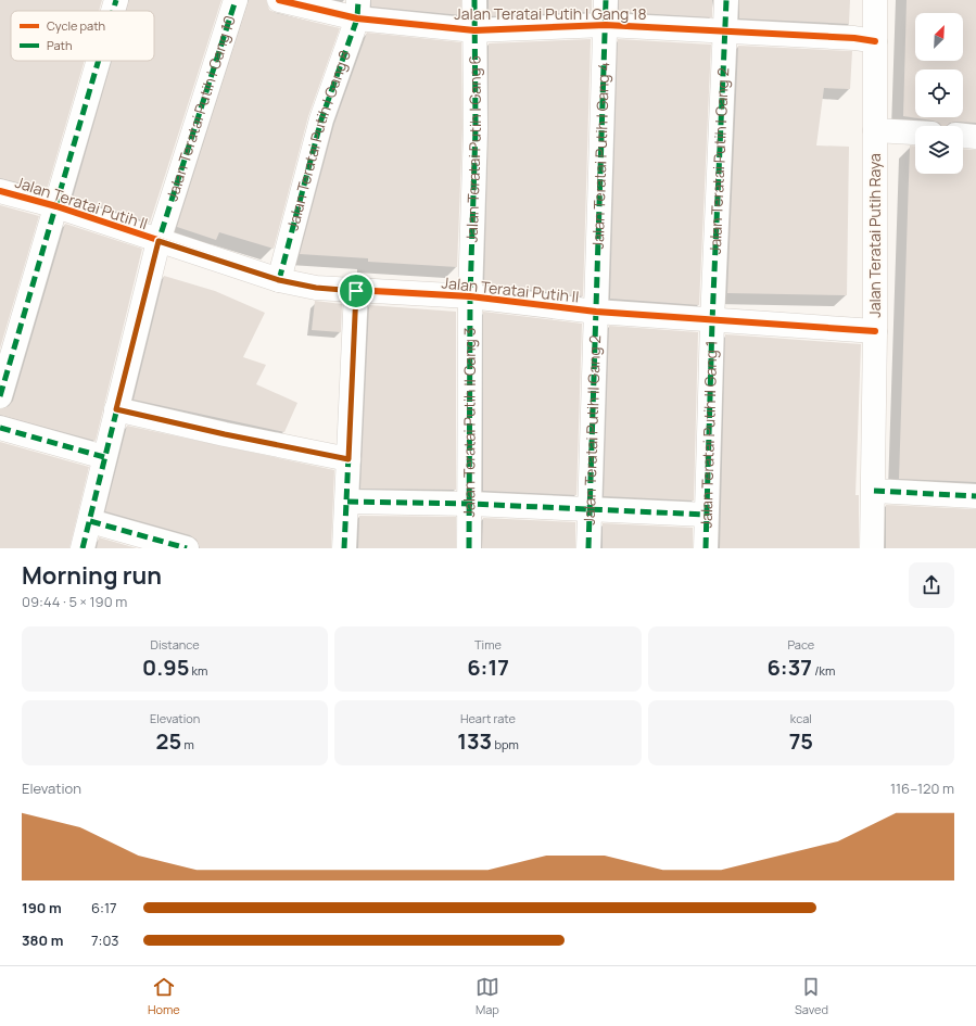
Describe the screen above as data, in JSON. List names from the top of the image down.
{
  "streets": {
    "street": [
      "Jalan Teratai Putih I Gang 18",
      "Jalan Teratai Putih I Gang 10",
      "Jalan Teratai Putih I Gang 8",
      "Jalan Teratai Putih I Gang 6",
      "Jalan Teratai Putih I Gang 4",
      "Jalan Teratai Putih I Gang 2",
      "Jalan Teratai Putih II",
      "Jalan Teratai Putih Raya",
      "Jalan Teratai Putih II Gang 3",
      "Jalan Teratai Putih II Gang 2",
      "Jalan Teratai Putih II Gang 1"
    ]
  },
  "crossings": [
    ["Jalan Teratai Putih I Gang 18", "Jalan Teratai Putih I Gang 8"],
    ["Jalan Teratai Putih I Gang 18", "Jalan Teratai Putih I Gang 6"],
    ["Jalan Teratai Putih I Gang 18", "Jalan Teratai Putih I Gang 4"],
    ["Jalan Teratai Putih I Gang 18", "Jalan Teratai Putih I Gang 2"],
    ["Jalan Teratai Putih I Gang 18", "Jalan Teratai Putih Raya"],
    ["Jalan Teratai Putih I Gang 10", "Jalan Teratai Putih II"],
    ["Jalan Teratai Putih I Gang 8", "Jalan Teratai Putih II"],
    ["Jalan Teratai Putih I Gang 6", "Jalan Teratai Putih II"],
    ["Jalan Teratai Putih I Gang 6", "Jalan Teratai Putih II Gang 3"],
    ["Jalan Teratai Putih I Gang 4", "Jalan Teratai Putih II"],
    ["Jalan Teratai Putih I Gang 4", "Jalan Teratai Putih II Gang 2"],
    ["Jalan Teratai Putih I Gang 2", "Jalan Teratai Putih II"],
    ["Jalan Teratai Putih I Gang 2", "Jalan Teratai Putih II Gang 1"],
    ["Jalan Teratai Putih II", "Jalan Teratai Putih Raya"],
    ["Jalan Teratai Putih II", "Jalan Teratai Putih II Gang 3"],
    ["Jalan Teratai Putih II", "Jalan Teratai Putih II Gang 2"],
    ["Jalan Teratai Putih II", "Jalan Teratai Putih II Gang 1"]
  ],
  "legend": ["Cycle path", "Path"],
  "north": "top right",
  "page": {
    "heading": ["Morning run", "09:44 · 5 × 190 m"],
    "stats": [
      ["Distance", "0.95 km"],
      ["Time", "6:17"],
      ["Pace", "6:37 /km"],
      ["Elevation", "25 m"],
      ["Heart rate", "133 bpm"],
      ["kcal", "75"]
    ],
    "chart": ["Elevation", "116–120 m"],
    "list": [
      {
        "name": "190 m",
        "note": "6:17"
      },
      {
        "name": "380 m",
        "note": "7:03"
      }
    ],
    "tabs": ["Home", "Map", "Saved"]
  }
}
